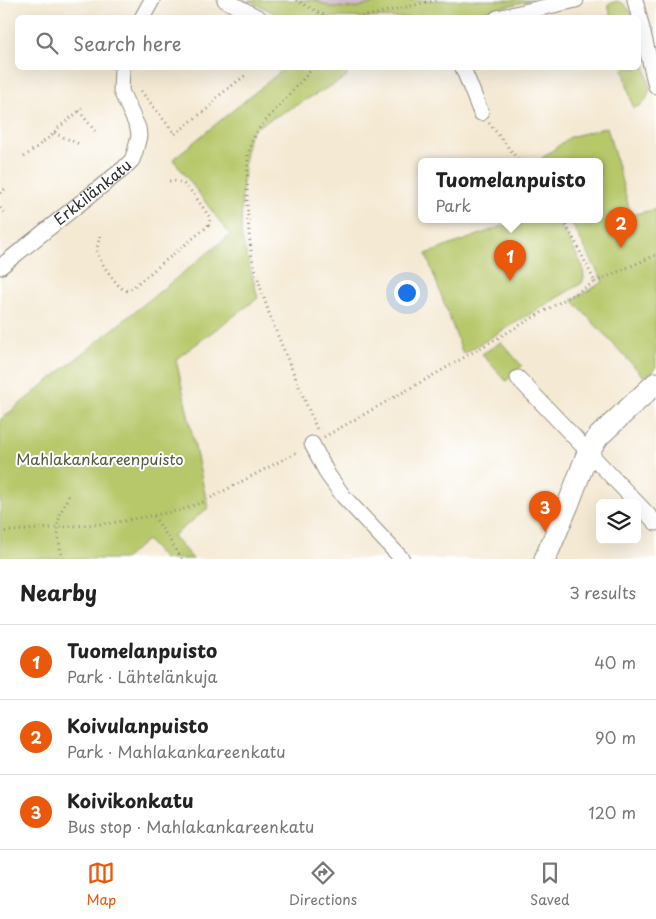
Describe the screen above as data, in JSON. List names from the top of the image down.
{
  "streets": {
    "street": ["Erkkilänkatu"]
  },
  "parks": ["Mahlakankareenpuisto"],
  "page": {
    "search": "Search here",
    "popup": ["Tuomelanpuisto", "Park"],
    "pins": ["2", "1", "3"],
    "heading": ["Nearby", "3 results"],
    "list": [
      {
        "mark": "1",
        "name": "Tuomelanpuisto",
        "note": "Park · Lähtelänkuja",
        "value": "40 m"
      },
      {
        "mark": "2",
        "name": "Koivulanpuisto",
        "note": "Park · Mahlakankareenkatu",
        "value": "90 m"
      },
      {
        "mark": "3",
        "name": "Koivikonkatu",
        "note": "Bus stop · Mahlakankareenkatu",
        "value": "120 m"
      }
    ],
    "nav": ["Map", "Directions", "Saved"]
  }
}
